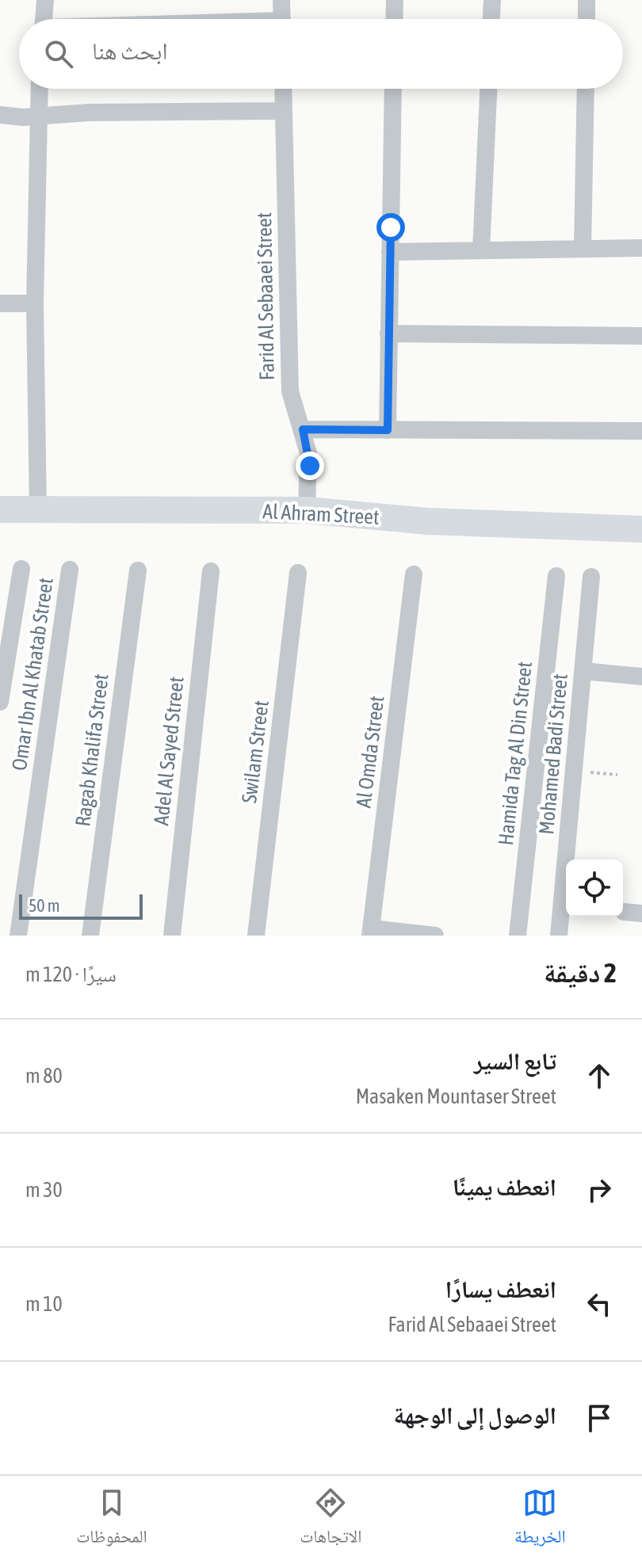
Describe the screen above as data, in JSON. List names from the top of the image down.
{
  "streets": {
    "main road": ["Al Ahram Street"],
    "street": [
      "Farid Al Sebaaei Street",
      "Omar Ibn Al Khatab Street",
      "Ragab Khalifa Street",
      "Adel Al Sayed Street",
      "Swilam Street",
      "Al Omda Street",
      "Hamida Tag Al Din Street",
      "Mohamed Badi Street"
    ]
  },
  "crossings": [
    ["Farid Al Sebaaei Street", "Al Ahram Street"]
  ],
  "scale_bar": "50 m",
  "page": {
    "search": "ابحث هنا",
    "scale": "50 m",
    "heading": ["2 دقيقة", "سيرًا · 120 m"],
    "list": [
      ["تابع السير", "Masaken Mountaser Street", "80 m"],
      ["انعطف يمينًا", "30 m"],
      ["انعطف يسارًا", "Farid Al Sebaaei Street", "10 m"],
      "الوصول إلى الوجهة"
    ],
    "nav": ["الخريطة", "الاتجاهات", "المحفوظات"]
  }
}
